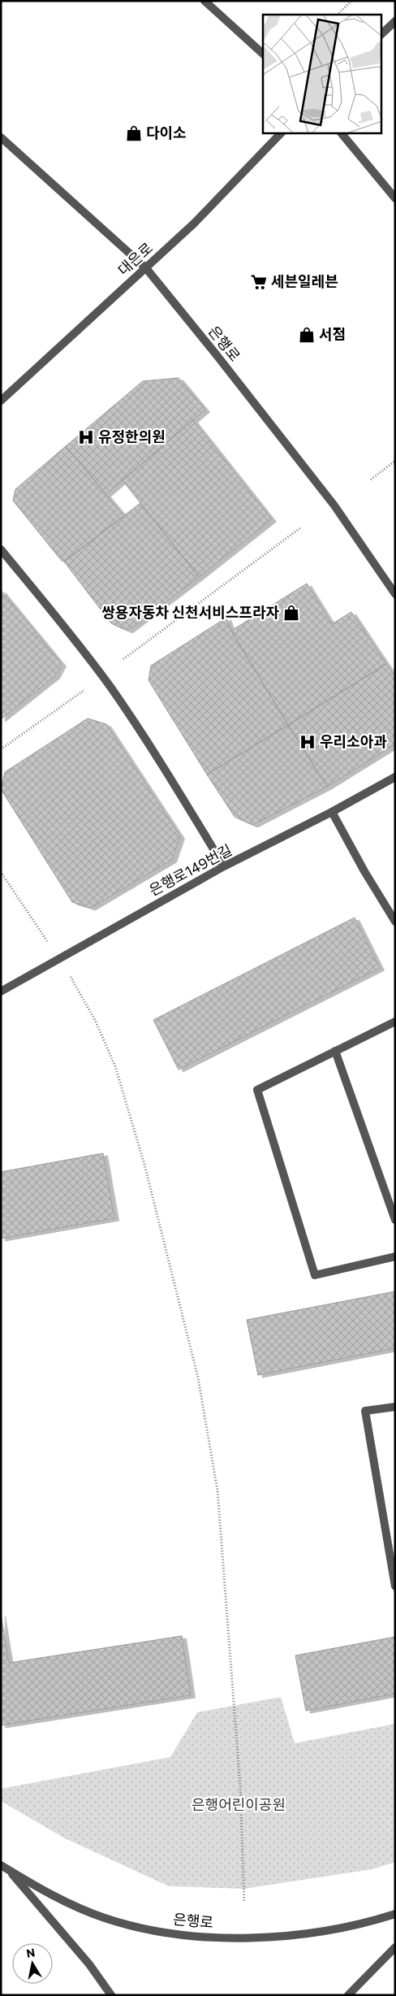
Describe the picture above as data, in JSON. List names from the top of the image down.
{
  "streets": {
    "street": ["대은로", "은행로", "은행로149번길"]
  },
  "crossings": [
    ["대은로", "은행로"]
  ],
  "parks": ["은행어린이공원"],
  "places": {
    "shop": ["다이소", "서점", "쌍용자동차 신천서비스프라자"],
    "supermarket": ["세븐일레븐"],
    "hospital": ["유정한의원", "우리소아과"]
  },
  "north": "top"
}
